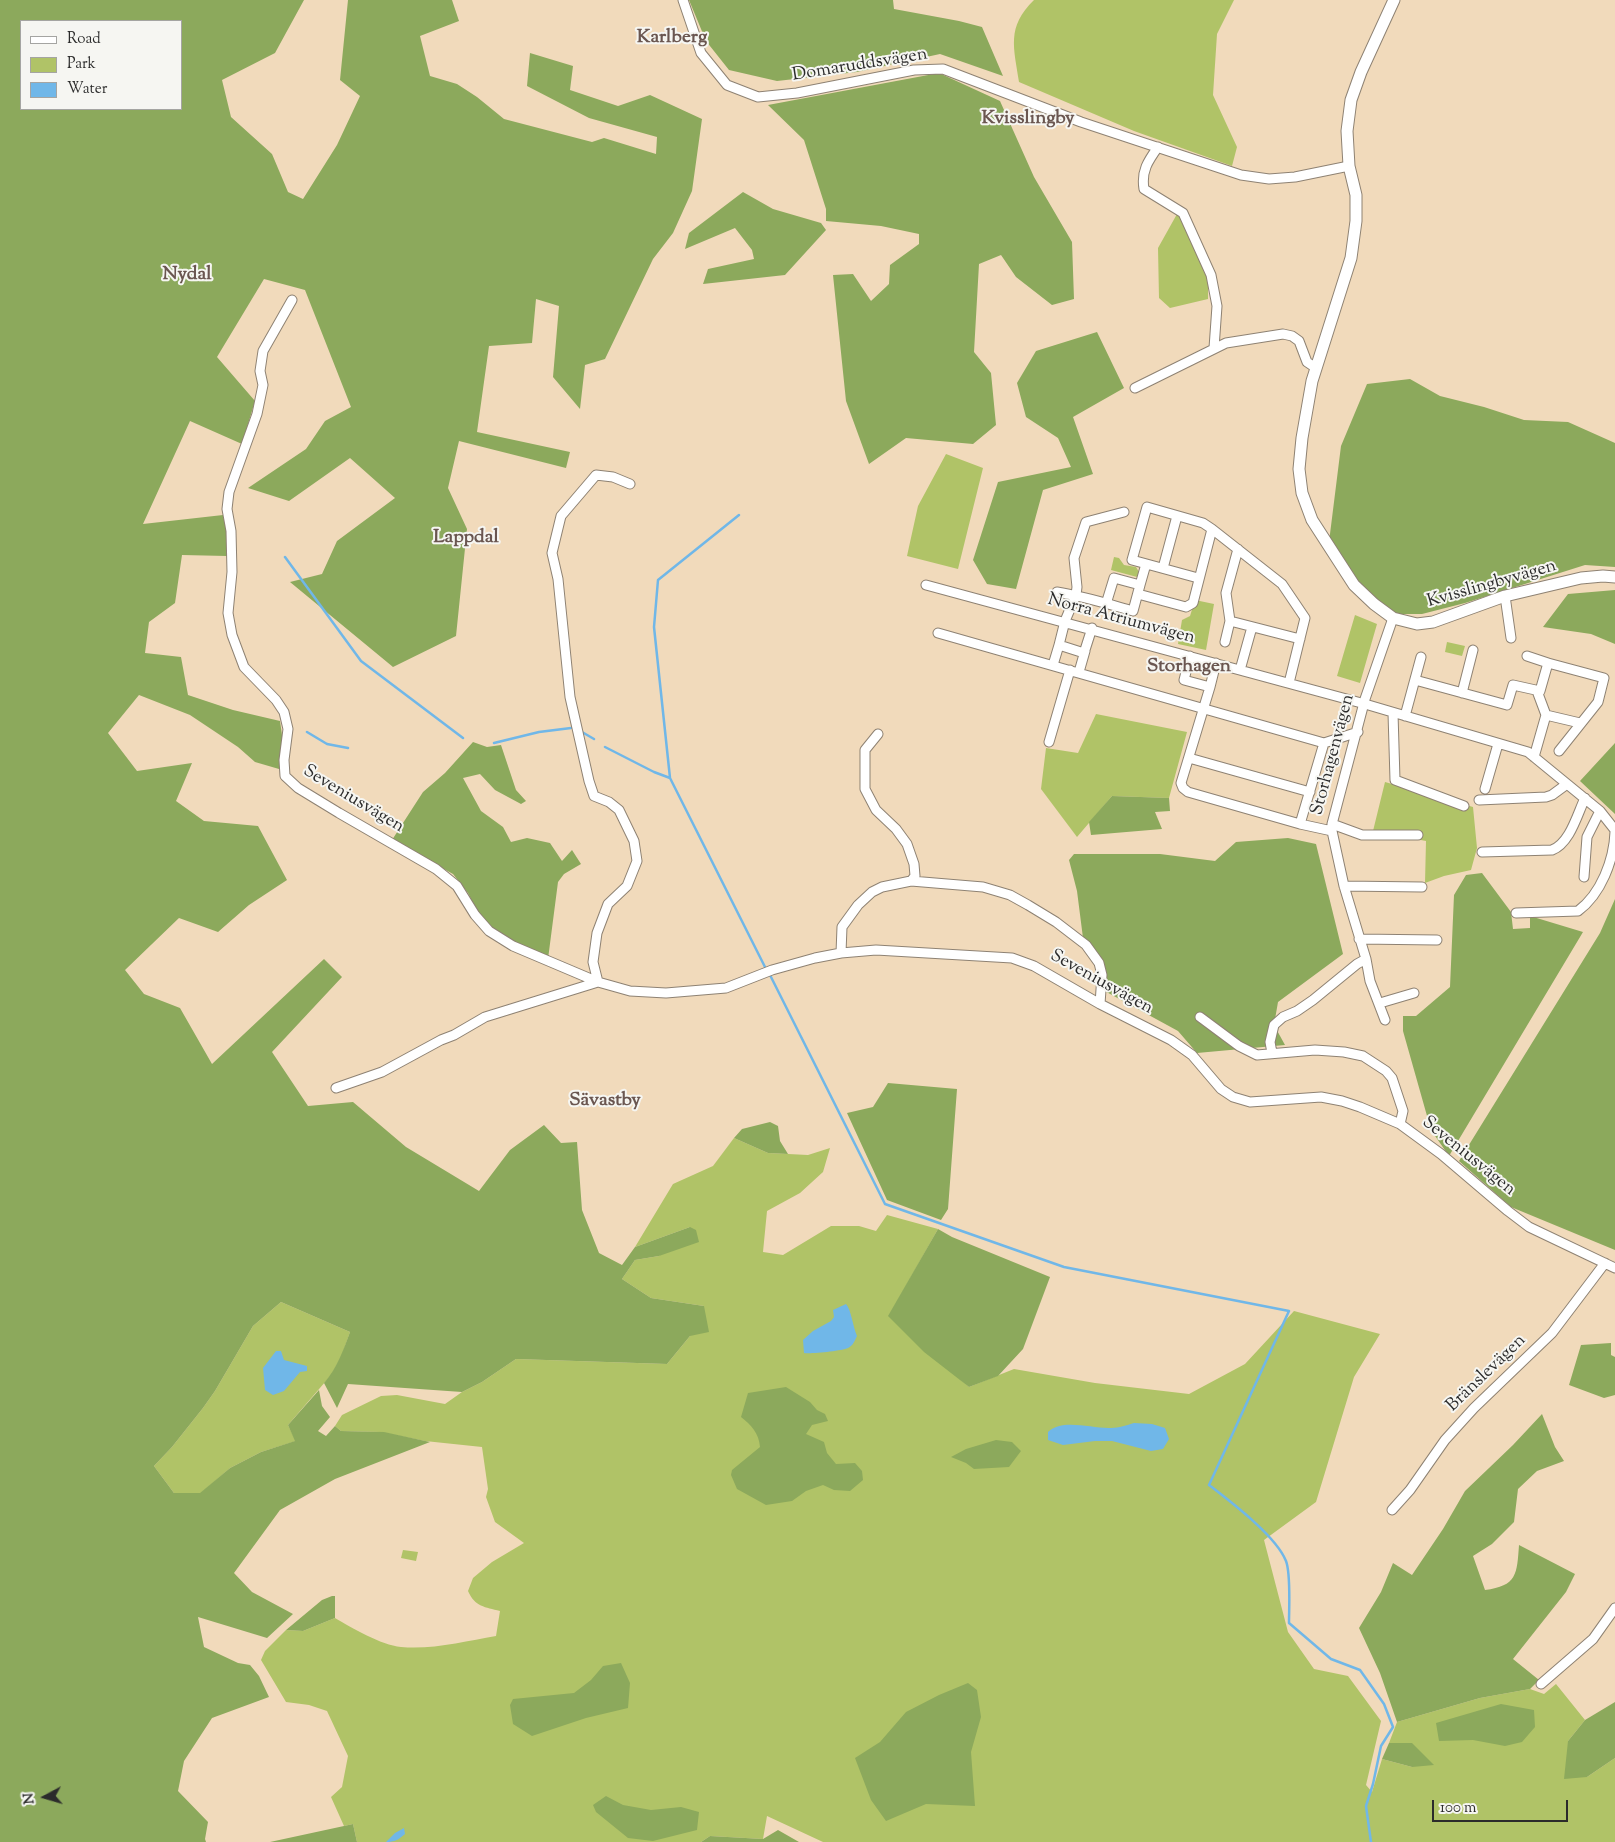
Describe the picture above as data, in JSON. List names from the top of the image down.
{
  "streets": {
    "street": [
      "Domaruddsvägen",
      "Kvisslingbyvägen",
      "Norra Atriumvägen",
      "Storhagenvägen",
      "Seveniusvägen",
      "Bränslevägen"
    ]
  },
  "crossings": [
    ["Domaruddsvägen", "Kvisslingbyvägen"],
    ["Kvisslingbyvägen", "Storhagenvägen"],
    ["Norra Atriumvägen", "Storhagenvägen"],
    ["Seveniusvägen", "Bränslevägen"]
  ],
  "districts": [
    "Karlberg",
    "Kvisslingby",
    "Nydal",
    "Lappdal",
    "Storhagen",
    "Sävastby"
  ],
  "legend": ["Road", "Park", "Water"],
  "scale_bar": "100 m",
  "north": "left"
}
